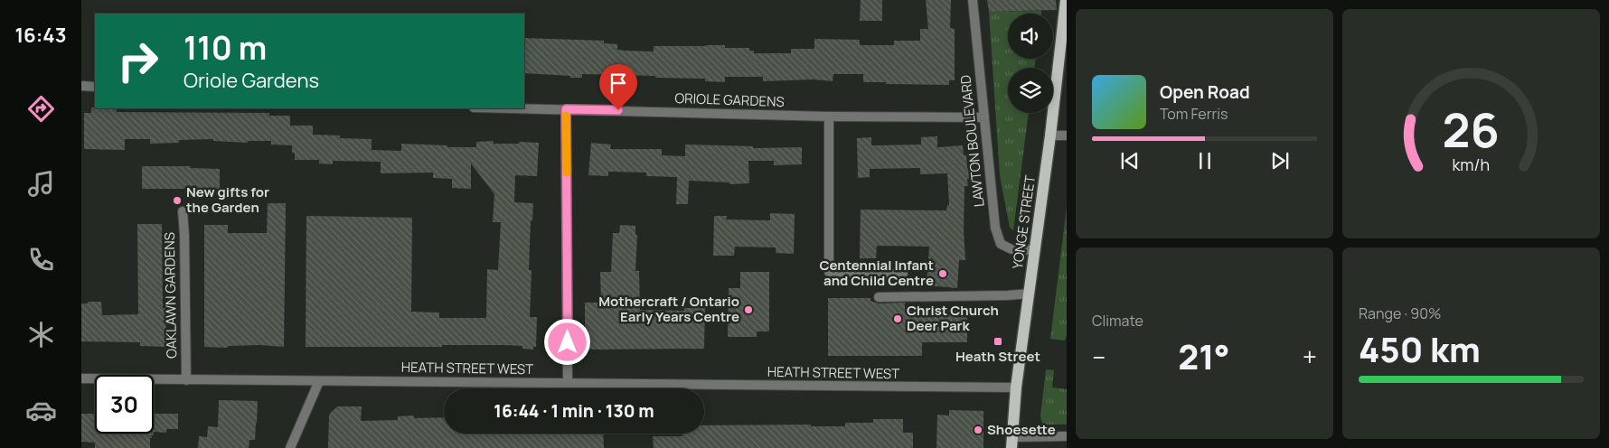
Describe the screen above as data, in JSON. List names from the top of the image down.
{
  "streets": {
    "main road": ["YONGE STREET"],
    "street": [
      "ORIOLE GARDENS",
      "LAWTON BOULEVARD",
      "OAKLAWN GARDENS",
      "HEATH STREET WEST"
    ]
  },
  "crossings": [
    ["ORIOLE GARDENS", "LAWTON BOULEVARD"],
    ["LAWTON BOULEVARD", "YONGE STREET"],
    ["YONGE STREET", "HEATH STREET WEST"],
    ["OAKLAWN GARDENS", "HEATH STREET WEST"]
  ],
  "places": {
    "other": [
      "New gifts for the Garden",
      "Centennial Infant and Child Centre",
      "Mothercraft / Ontario Early Years Centre",
      "Christ Church Deer Park",
      "Shoesette"
    ],
    "transit": ["Heath Street"]
  },
  "page": {
    "tabs": "16:43",
    "turn": ["110 m", "Oriole Gardens"],
    "song": ["Open Road", "Tom Ferris"],
    "tile": [
      "Climate",
      ["Range · 90%", "450 km"]
    ],
    "heat": ["−", "21°", "+"],
    "limit": "30",
    "trip": "16:44 · 1 min · 130 m",
    "gauge": ["26", "km/h"]
  }
}
